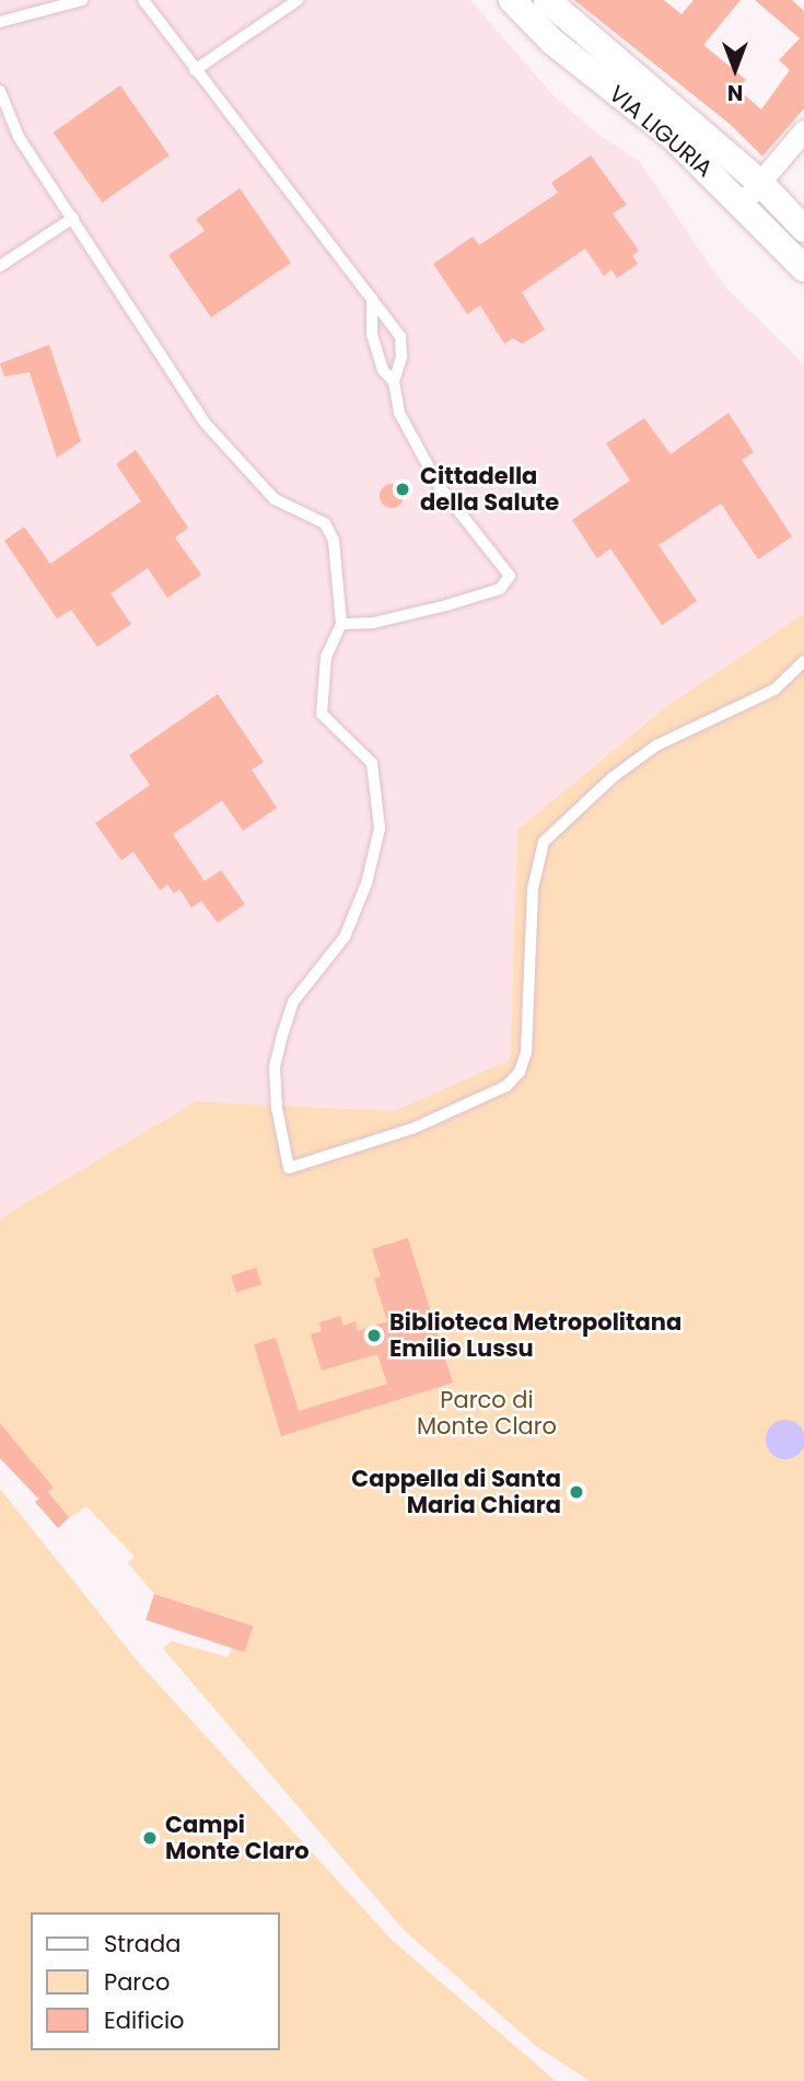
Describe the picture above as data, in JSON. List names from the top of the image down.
{
  "streets": {
    "street": ["VIA LIGURIA"]
  },
  "parks": ["Parco di Monte Claro"],
  "places": [
    "Cittadella della Salute",
    "Biblioteca Metropolitana Emilio Lussu",
    "Cappella di Santa Maria Chiara",
    "Campi Monte Claro"
  ],
  "legend": ["Strada", "Parco", "Edificio"],
  "north": "bottom"
}
